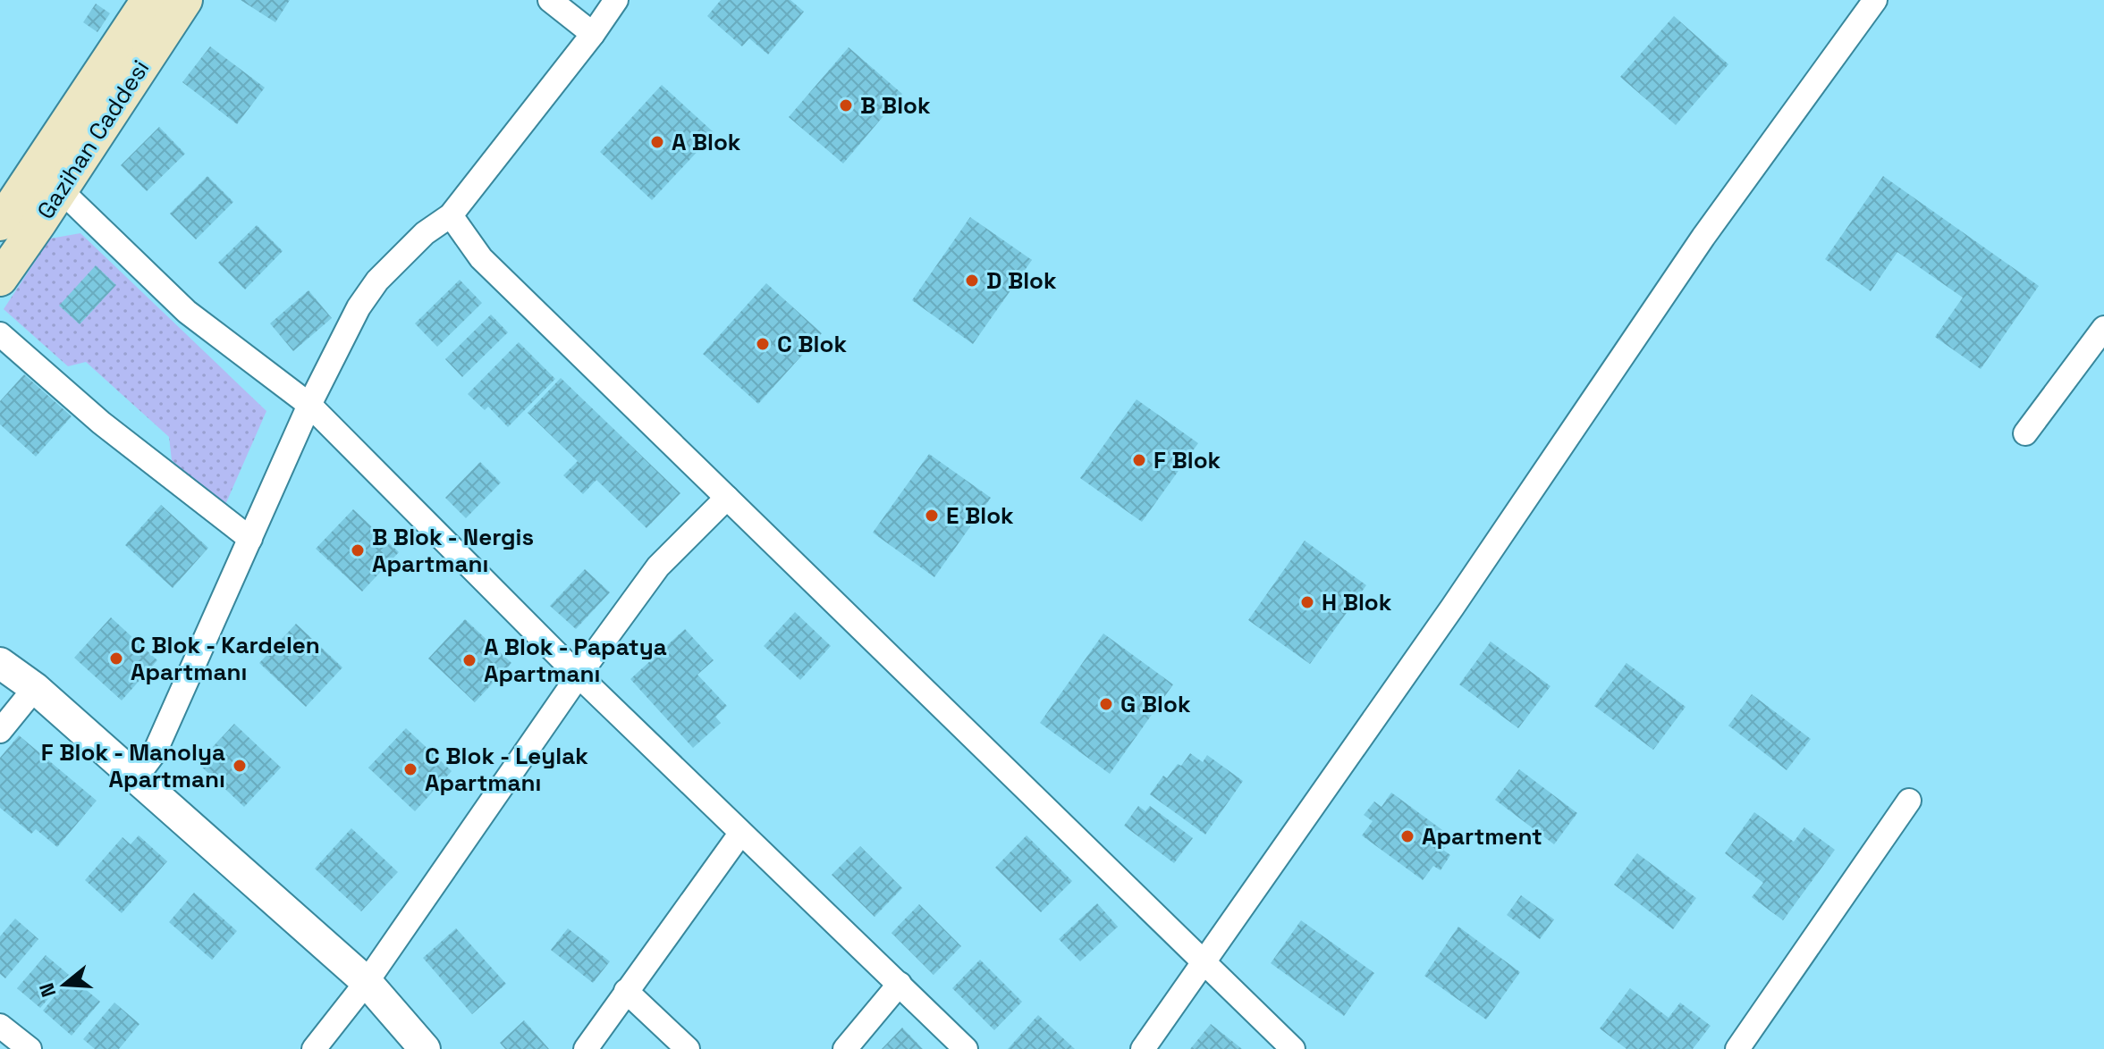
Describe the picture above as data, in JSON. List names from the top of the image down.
{
  "streets": {
    "main road": ["Gazihan Caddesi"]
  },
  "places": [
    "B Blok",
    "A Blok",
    "D Blok",
    "C Blok",
    "F Blok",
    "E Blok",
    "B Blok - Nergis Apartmanı",
    "H Blok",
    "C Blok - Kardelen Apartmanı",
    "A Blok - Papatya Apartmanı",
    "G Blok",
    "F Blok - Manolya Apartmanı",
    "C Blok - Leylak Apartmanı",
    "Apartment"
  ],
  "north": "left"
}
